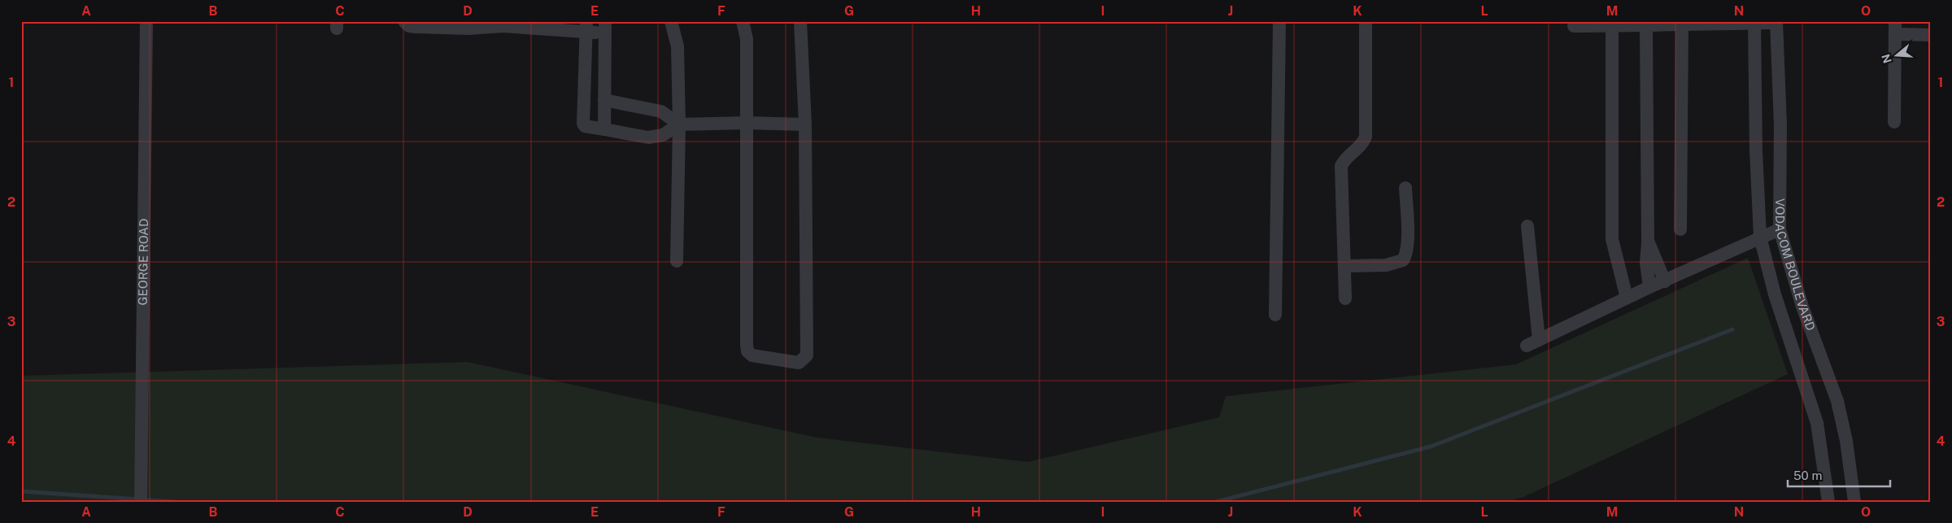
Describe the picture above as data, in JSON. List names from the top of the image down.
{
  "streets": {
    "street": ["GEORGE ROAD", "VODACOM BOULEVARD"]
  },
  "scale_bar": "50 m",
  "north": "left",
  "grid": {
    "columns": [
      "A",
      "B",
      "C",
      "D",
      "E",
      "F",
      "G",
      "H",
      "I",
      "J",
      "K",
      "L",
      "M",
      "N",
      "O"
    ],
    "rows": [
      "1",
      "2",
      "3",
      "4"
    ]
  }
}
